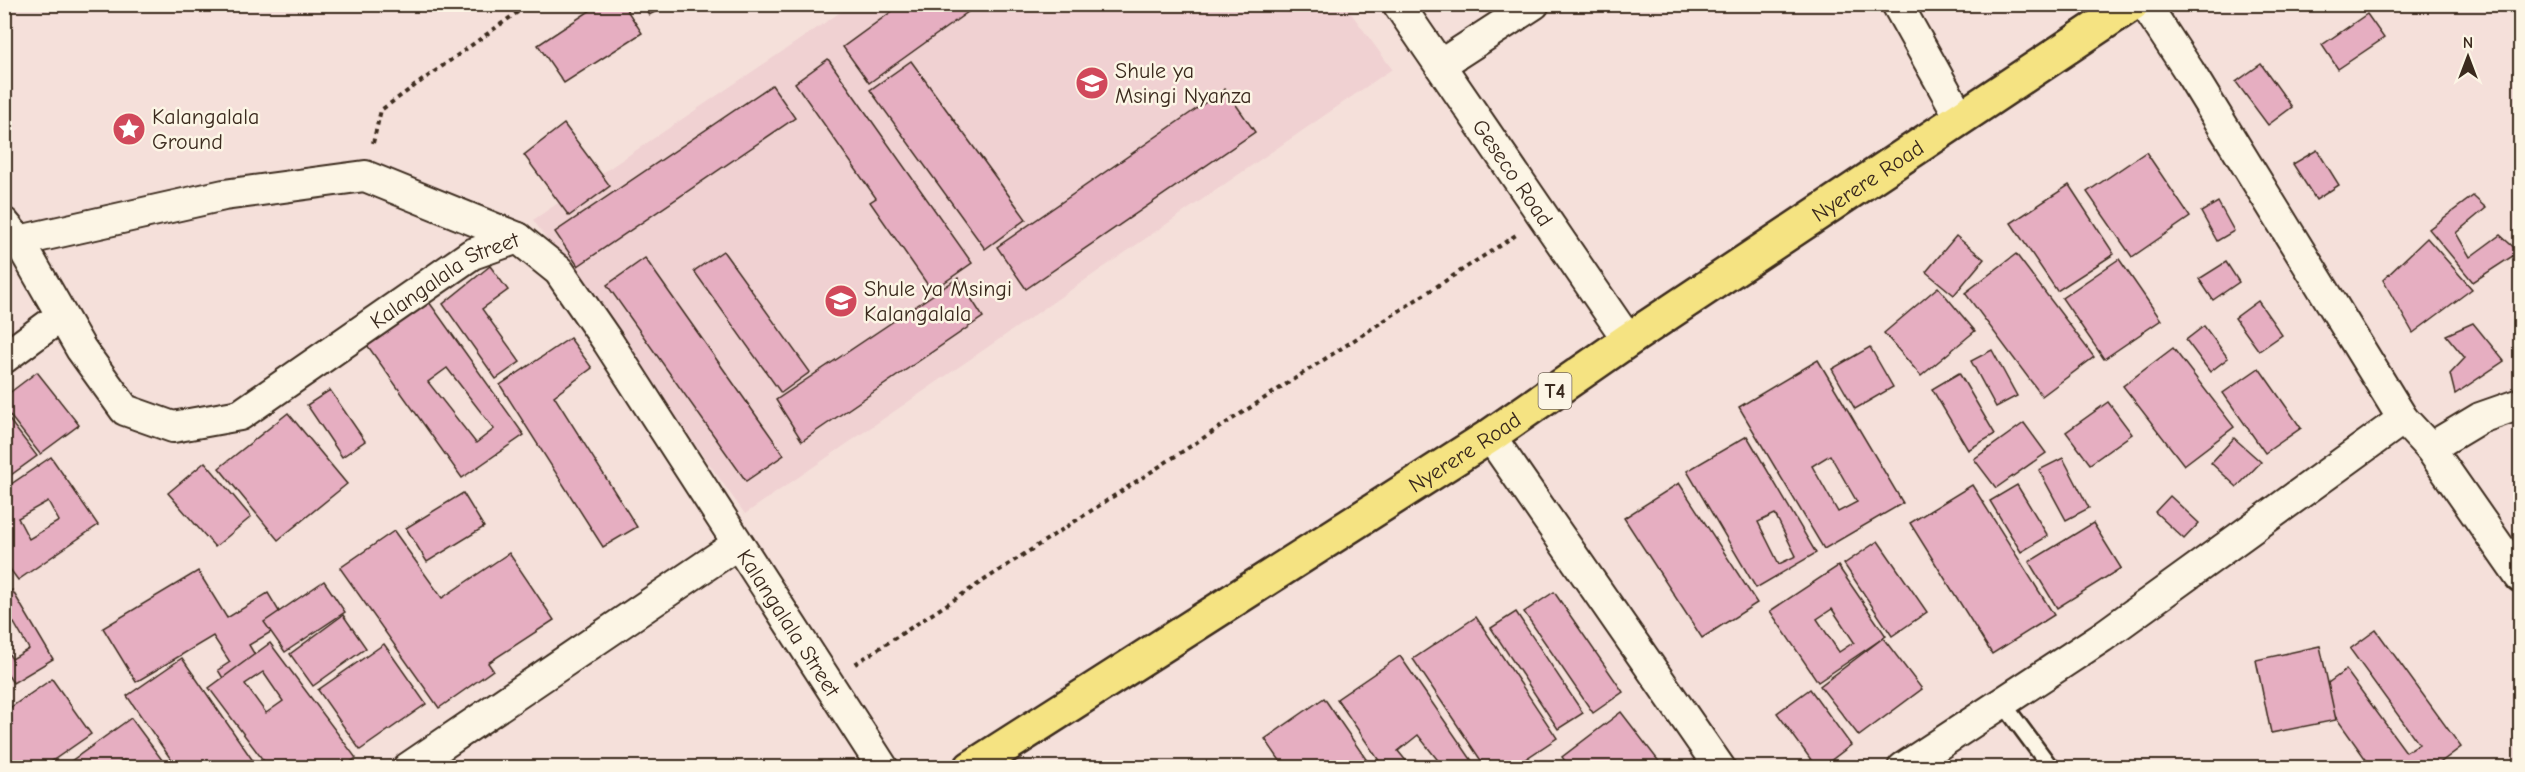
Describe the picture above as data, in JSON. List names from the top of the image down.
{
  "streets": {
    "highway": ["Nyerere Road", "T4"],
    "street": ["Geseco Road", "Kalangalala Street"]
  },
  "crossings": [
    ["Geseco Road", "Nyerere Road"]
  ],
  "places": {
    "school or university": ["Shule ya Msingi Nyanza", "Shule ya Msingi Kalangalala"],
    "place": ["Kalangalala Ground"]
  },
  "north": "top"
}
